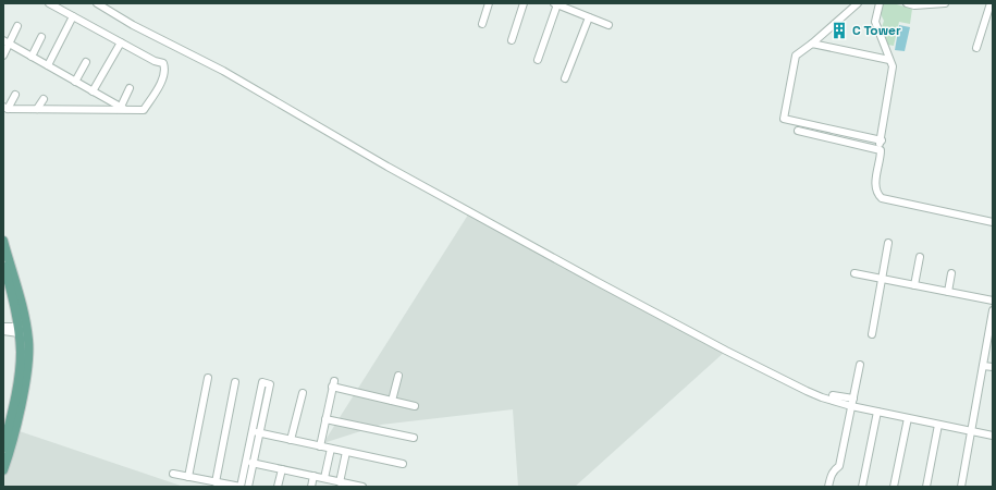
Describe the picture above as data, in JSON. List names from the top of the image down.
{
  "places": {
    "building": ["C Tower"]
  }
}
